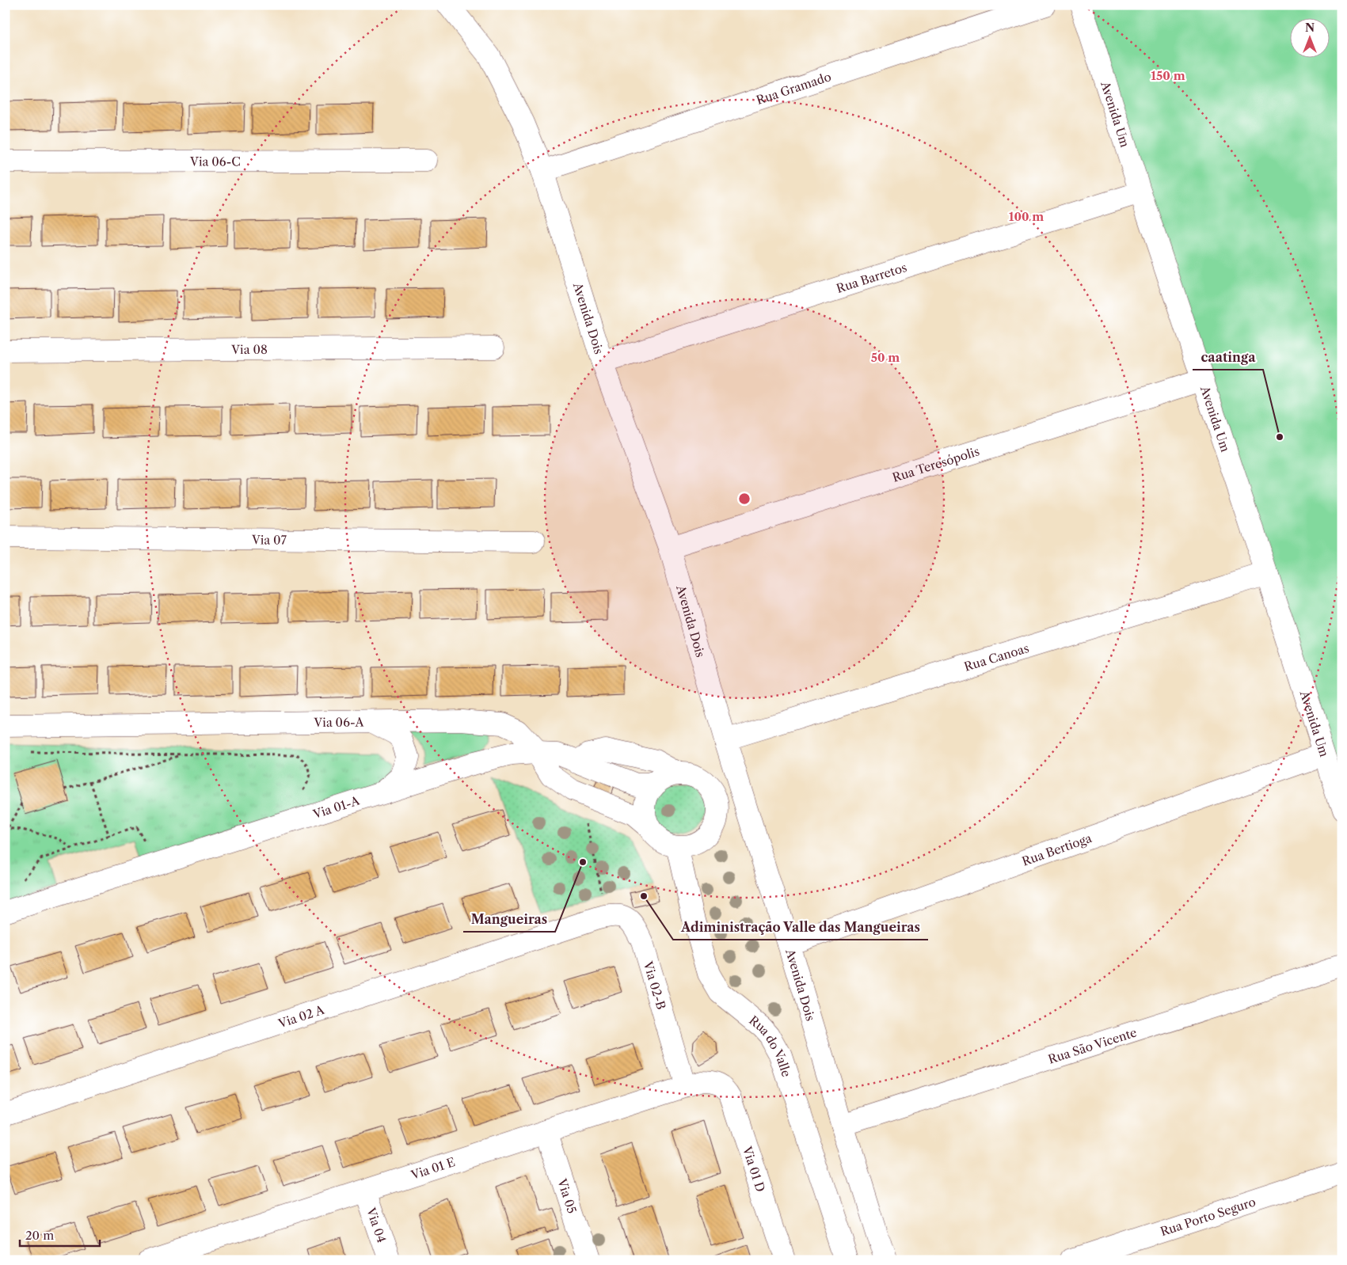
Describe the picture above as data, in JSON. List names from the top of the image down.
{
  "streets": {
    "street": [
      "Rua Gramado",
      "Avenida Um",
      "Via 06-C",
      "Rua Barretos",
      "Avenida Dois",
      "Via 08",
      "Rua Teresópolis",
      "Via 07",
      "Rua Canoas",
      "Via 06-A",
      "Via 01-A",
      "Rua Bertioga",
      "Via 02-B",
      "Via 02 A",
      "Rua São Vicente",
      "Rua do Valle",
      "Via 01 E",
      "Via 01 D",
      "Via 05",
      "Rua Porto Seguro",
      "Via 04"
    ]
  },
  "crossings": [
    ["Rua Gramado", "Avenida Dois"],
    ["Avenida Um", "Rua Barretos"],
    ["Avenida Um", "Rua Teresópolis"],
    ["Avenida Um", "Rua Canoas"],
    ["Avenida Um", "Rua Bertioga"],
    ["Rua Barretos", "Avenida Dois"],
    ["Avenida Dois", "Rua Teresópolis"],
    ["Avenida Dois", "Rua Canoas"],
    ["Avenida Dois", "Rua Bertioga"],
    ["Avenida Dois", "Rua São Vicente"],
    ["Via 06-A", "Via 01-A"],
    ["Via 02-B", "Via 02 A"],
    ["Via 02-B", "Via 01 E"],
    ["Via 01 E", "Via 01 D"],
    ["Via 01 E", "Via 05"],
    ["Via 01 E", "Via 04"]
  ],
  "places": ["caatinga", "Mangueiras", "Adiministração Valle das Mangueiras"],
  "scale_bar": "20 m",
  "north": "top",
  "rings": ["150 m", "100 m", "50 m"]
}
